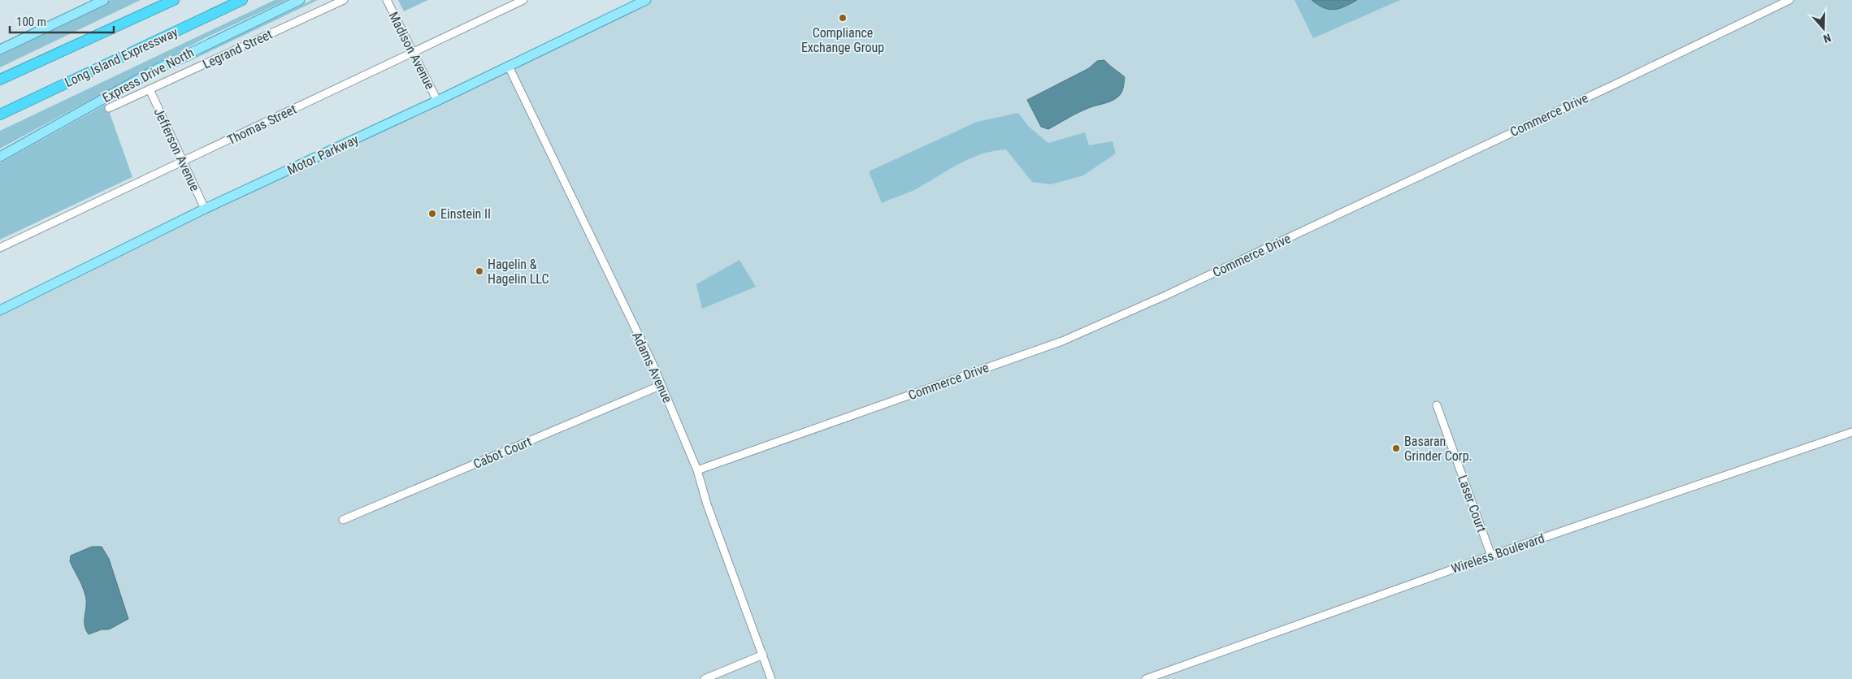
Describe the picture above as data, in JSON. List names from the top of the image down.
{
  "streets": {
    "highway": ["Long Island Expressway"],
    "main road": ["Express Drive North", "Motor Parkway"],
    "street": [
      "Legrand Street",
      "Madison Avenue",
      "Commerce Drive",
      "Thomas Street",
      "Jefferson Avenue",
      "Adams Avenue",
      "Cabot Court",
      "Laser Court",
      "Wireless Boulevard"
    ]
  },
  "crossings": [
    ["Legrand Street", "Jefferson Avenue"],
    ["Madison Avenue", "Thomas Street"],
    ["Madison Avenue", "Motor Parkway"],
    ["Commerce Drive", "Adams Avenue"],
    ["Thomas Street", "Jefferson Avenue"],
    ["Jefferson Avenue", "Motor Parkway"],
    ["Motor Parkway", "Adams Avenue"],
    ["Adams Avenue", "Cabot Court"],
    ["Laser Court", "Wireless Boulevard"]
  ],
  "places": [
    "Compliance Exchange Group",
    "Einstein II",
    "Hagelin & Hagelin LLC",
    "Basaran Grinder Corp."
  ],
  "scale_bar": "100 m",
  "north": "bottom"
}
